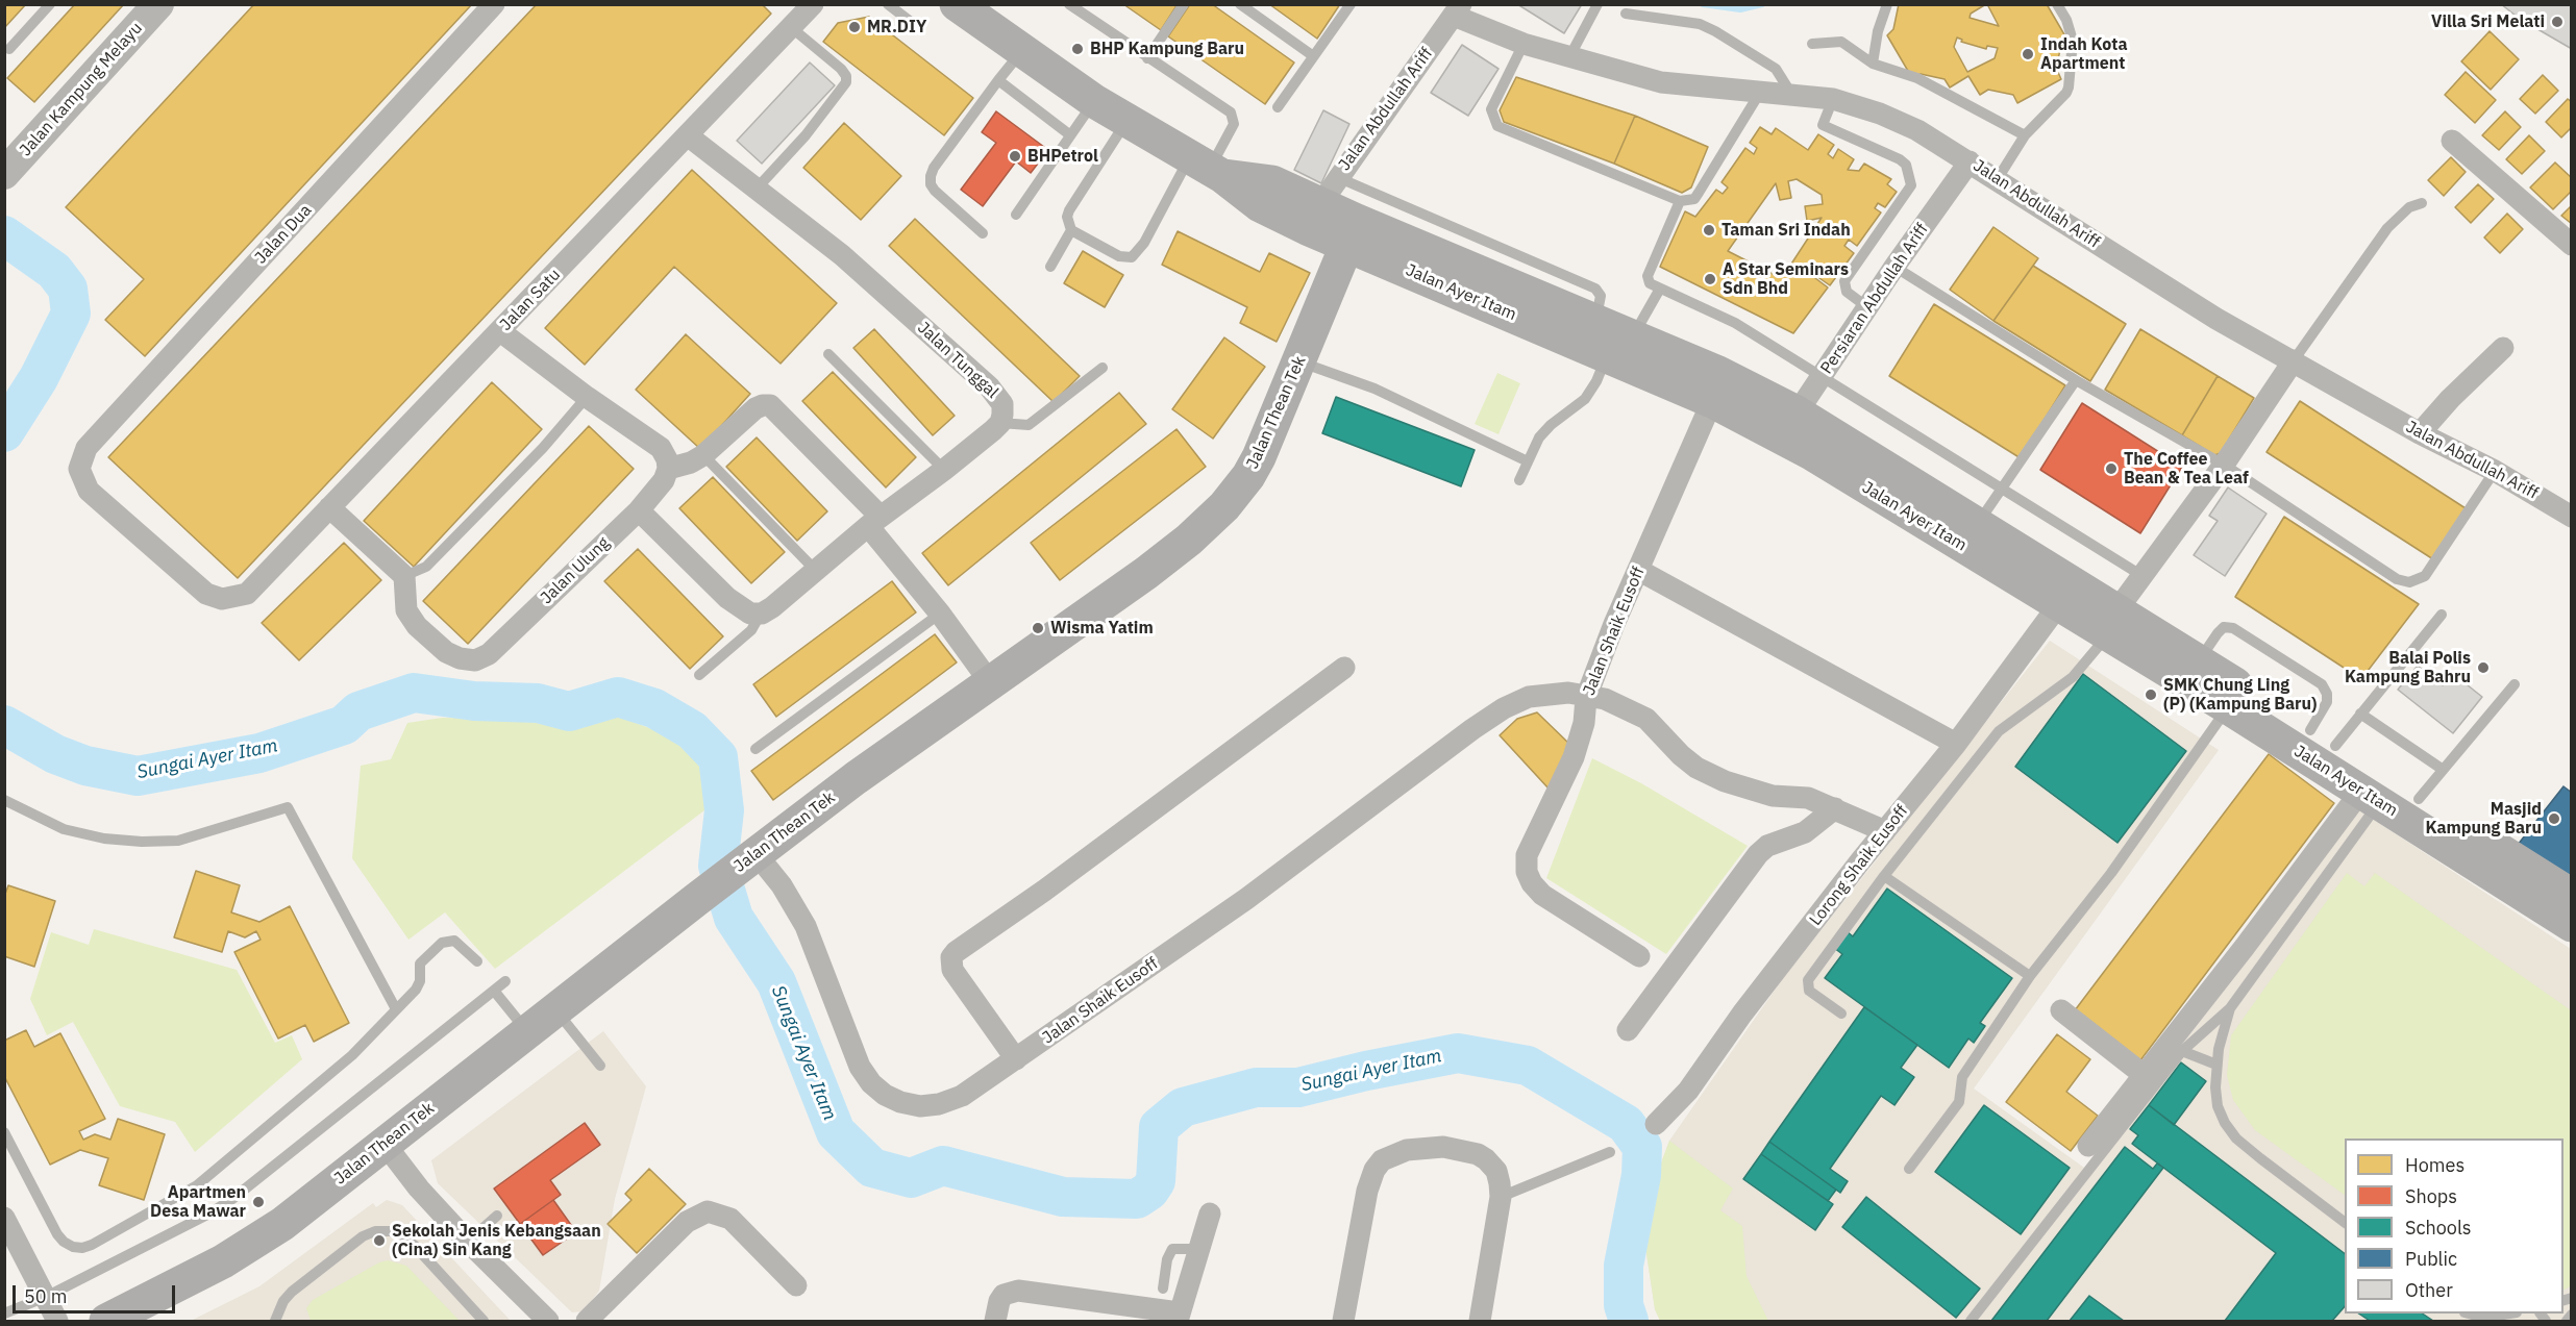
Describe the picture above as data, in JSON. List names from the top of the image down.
{
  "streets": {
    "main road": ["Jalan Ayer Itam", "Jalan Thean Tek"],
    "street": [
      "Jalan Kampung Melayu",
      "Jalan Abdullah Ariff",
      "Jalan Dua",
      "Persiaran Abdullah Ariff",
      "Jalan Satu",
      "Jalan Tunggal",
      "Jalan Ulung",
      "Jalan Shaik Eusoff",
      "Lorong Shaik Eusoff"
    ]
  },
  "crossings": [
    ["Jalan Abdullah Ariff", "Jalan Ayer Itam"],
    ["Jalan Abdullah Ariff", "Persiaran Abdullah Ariff"],
    ["Jalan Dua", "Jalan Satu"],
    ["Jalan Ayer Itam", "Persiaran Abdullah Ariff"],
    ["Jalan Ayer Itam", "Jalan Thean Tek"],
    ["Jalan Ayer Itam", "Jalan Shaik Eusoff"],
    ["Jalan Ayer Itam", "Lorong Shaik Eusoff"],
    ["Jalan Satu", "Jalan Tunggal"],
    ["Jalan Thean Tek", "Jalan Shaik Eusoff"]
  ],
  "water": ["Sungai Ayer Itam"],
  "places": [
    "Villa Sri Melati",
    "MR.DIY",
    "BHP Kampung Baru",
    "Indah Kota Apartment",
    "BHPetrol",
    "Taman Sri Indah",
    "A Star Seminars Sdn Bhd",
    "The Coffee Bean & Tea Leaf",
    "Wisma Yatim",
    "Balai Polis Kampung Bahru",
    "SMK Chung Ling (P) (Kampung Baru)",
    "Masjid Kampung Baru",
    "Apartmen Desa Mawar",
    "Sekolah Jenis Kebangsaan (Cina) Sin Kang"
  ],
  "legend": [
    "Homes",
    "Shops",
    "Schools",
    "Public",
    "Other"
  ],
  "scale_bar": "50 m"
}
